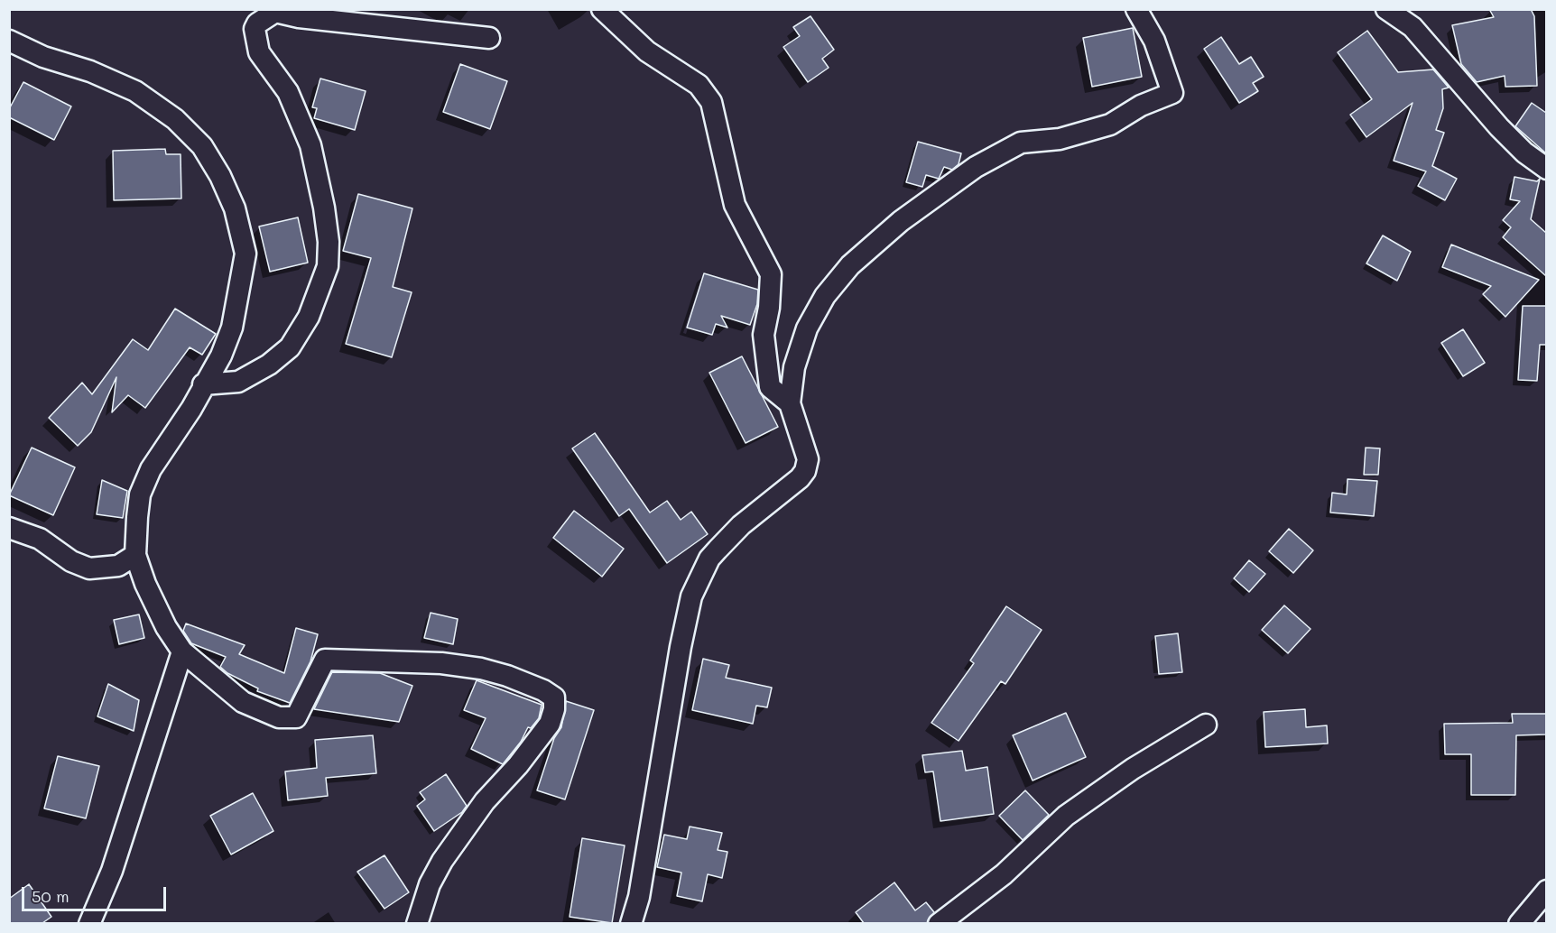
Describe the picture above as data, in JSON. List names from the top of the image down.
{
  "scale_bar": "50 m"
}
